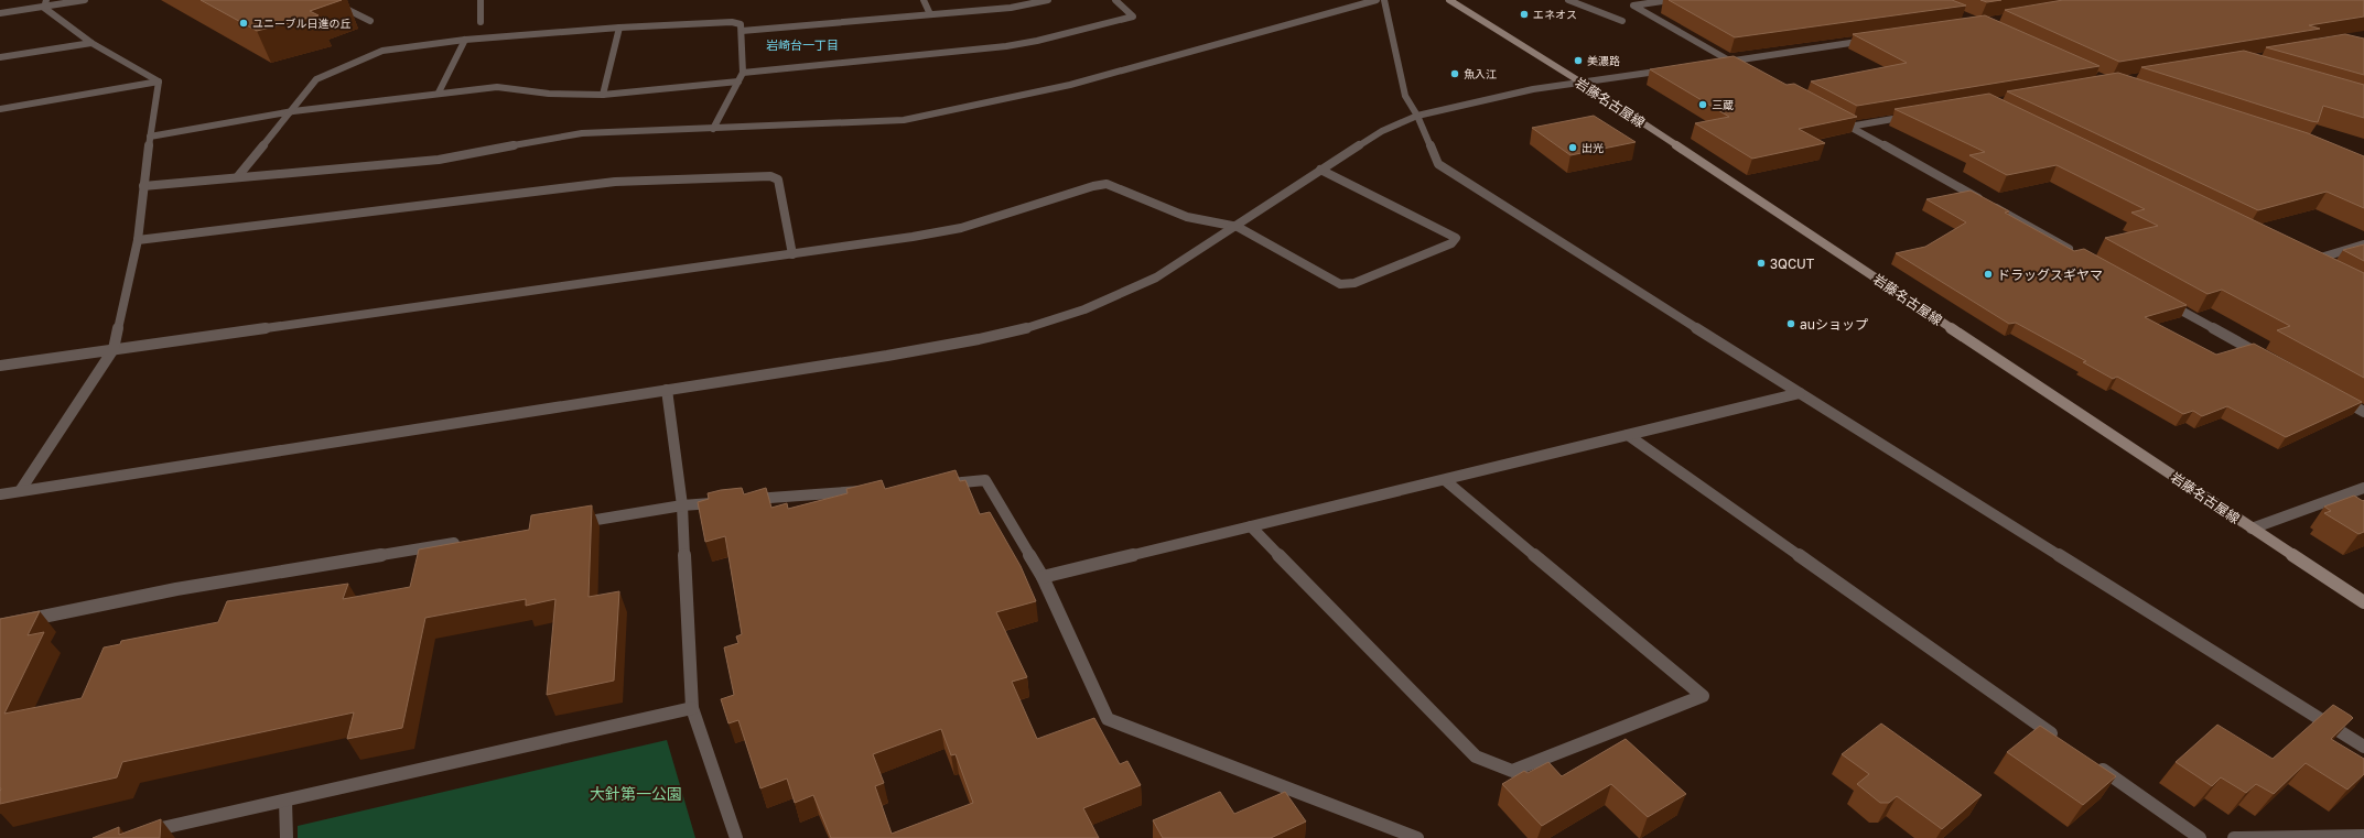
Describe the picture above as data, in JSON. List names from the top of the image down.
{
  "streets": {
    "main road": ["岩藤名古屋線"]
  },
  "districts": ["岩崎台一丁目"],
  "parks": ["大針第一公園"],
  "places": [
    "エネオス",
    "ユニーブル日進の丘",
    "美濃路",
    "魚入江",
    "三蔵",
    "出光",
    "3QCUT",
    "ドラッグスギヤマ",
    "auショップ"
  ]
}
